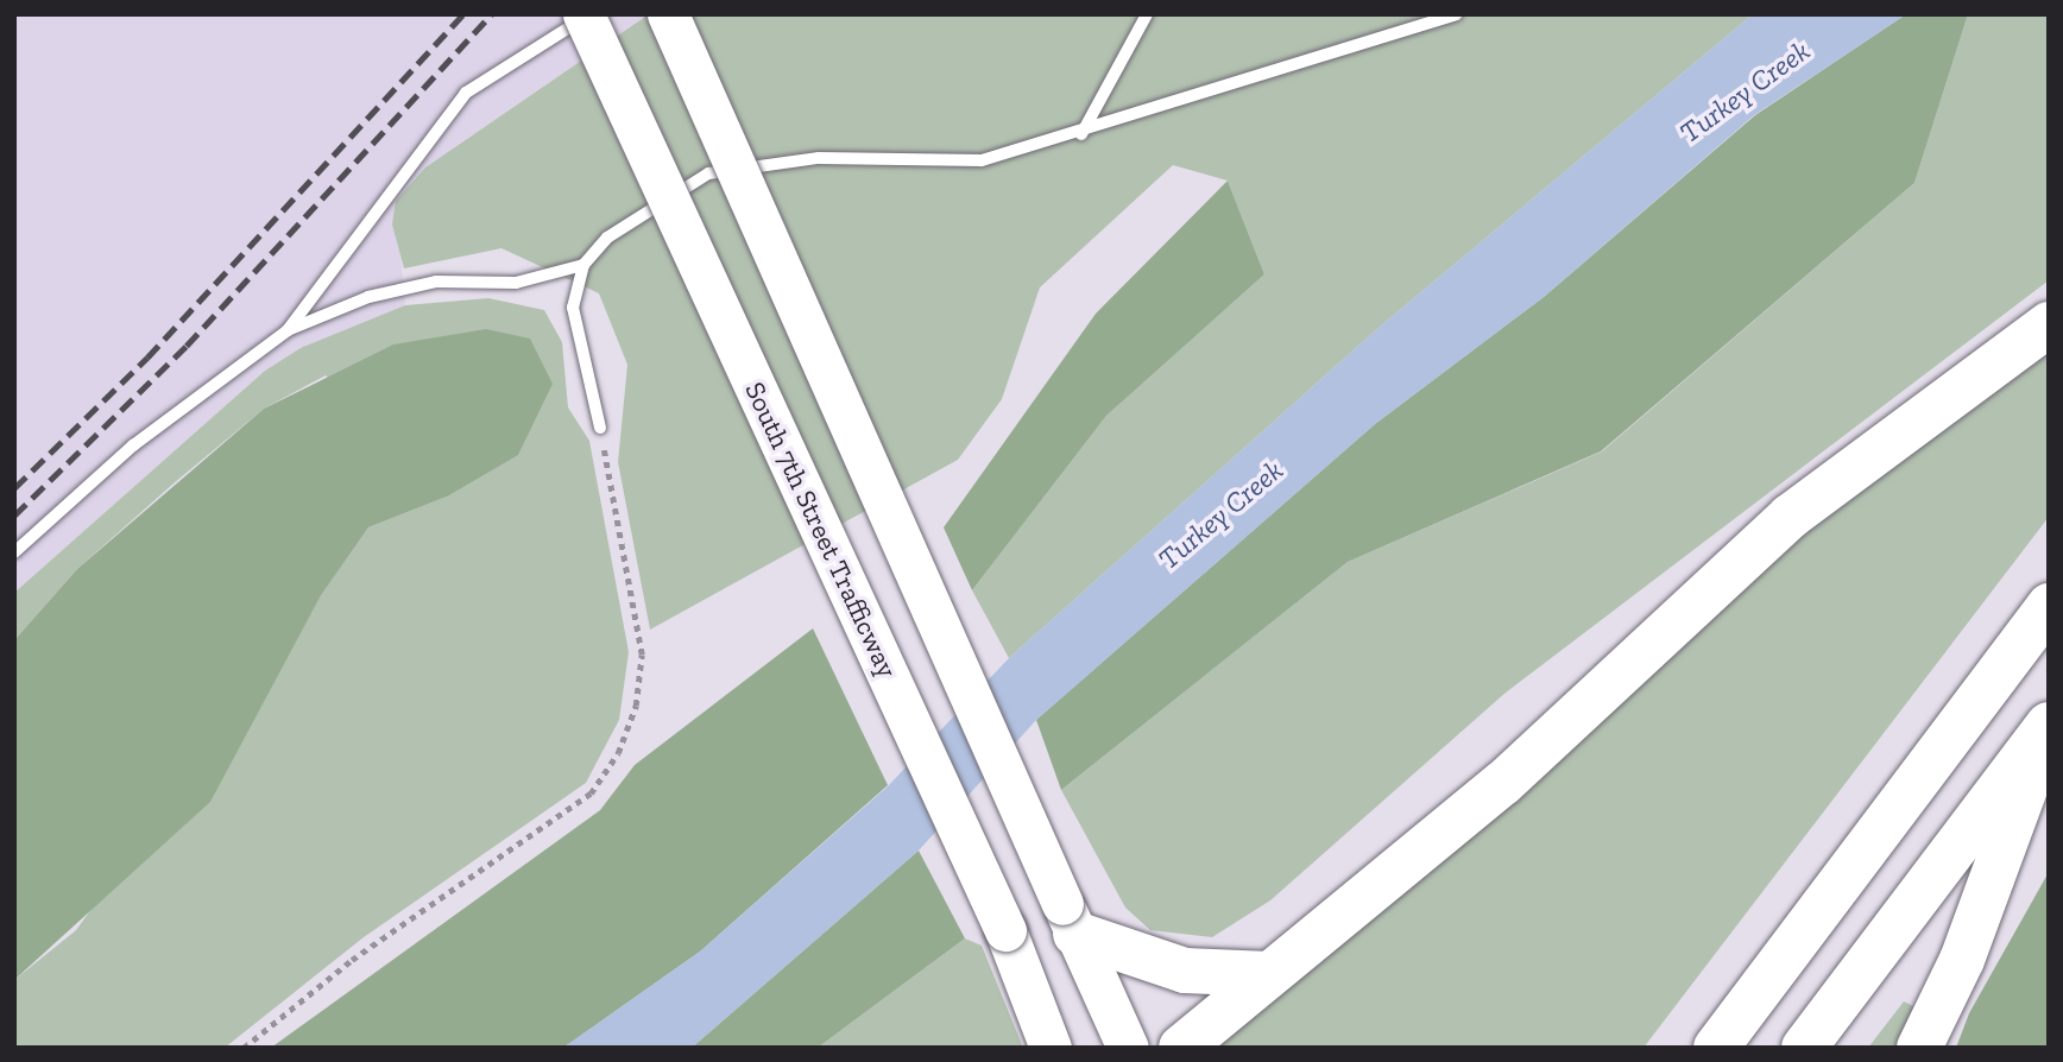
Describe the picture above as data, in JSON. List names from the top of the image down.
{
  "streets": {
    "main road": ["South 7th Street Trafficway"]
  },
  "water": ["Turkey Creek"]
}
